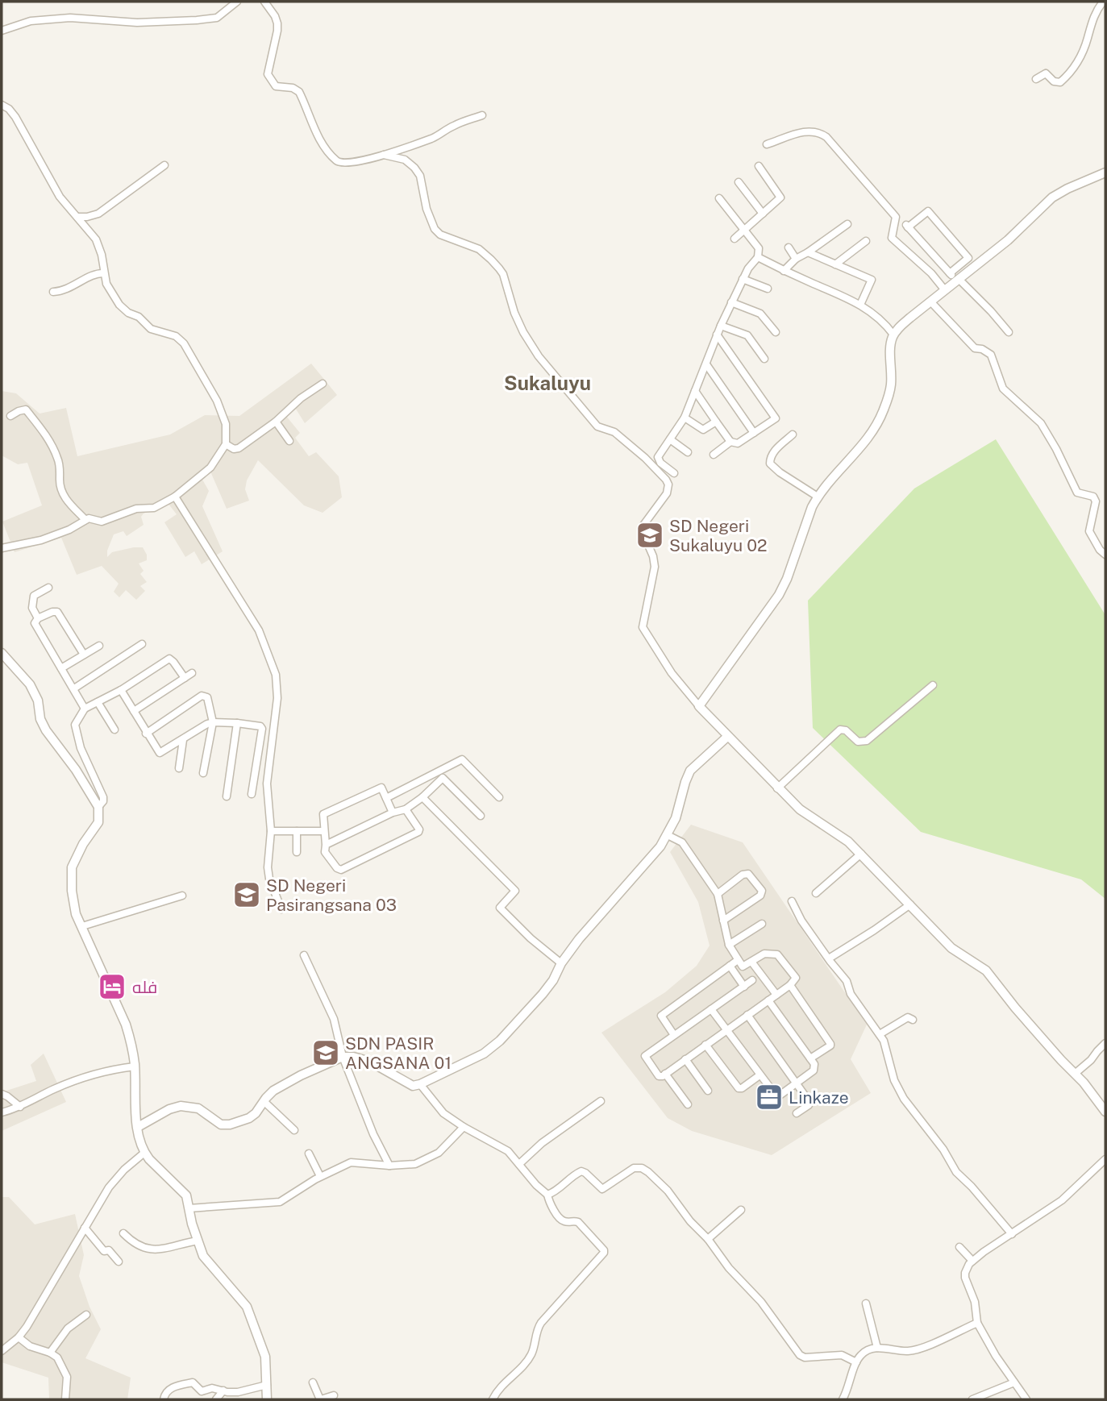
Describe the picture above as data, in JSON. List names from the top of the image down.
{
  "districts": ["Sukaluyu"],
  "places": {
    "school or university": ["SD Negeri Sukaluyu 02", "SD Negeri Pasirangsana 03", "SDN PASIR ANGSANA 01"],
    "hotel": ["فله"],
    "office": ["Linkaze"]
  }
}
